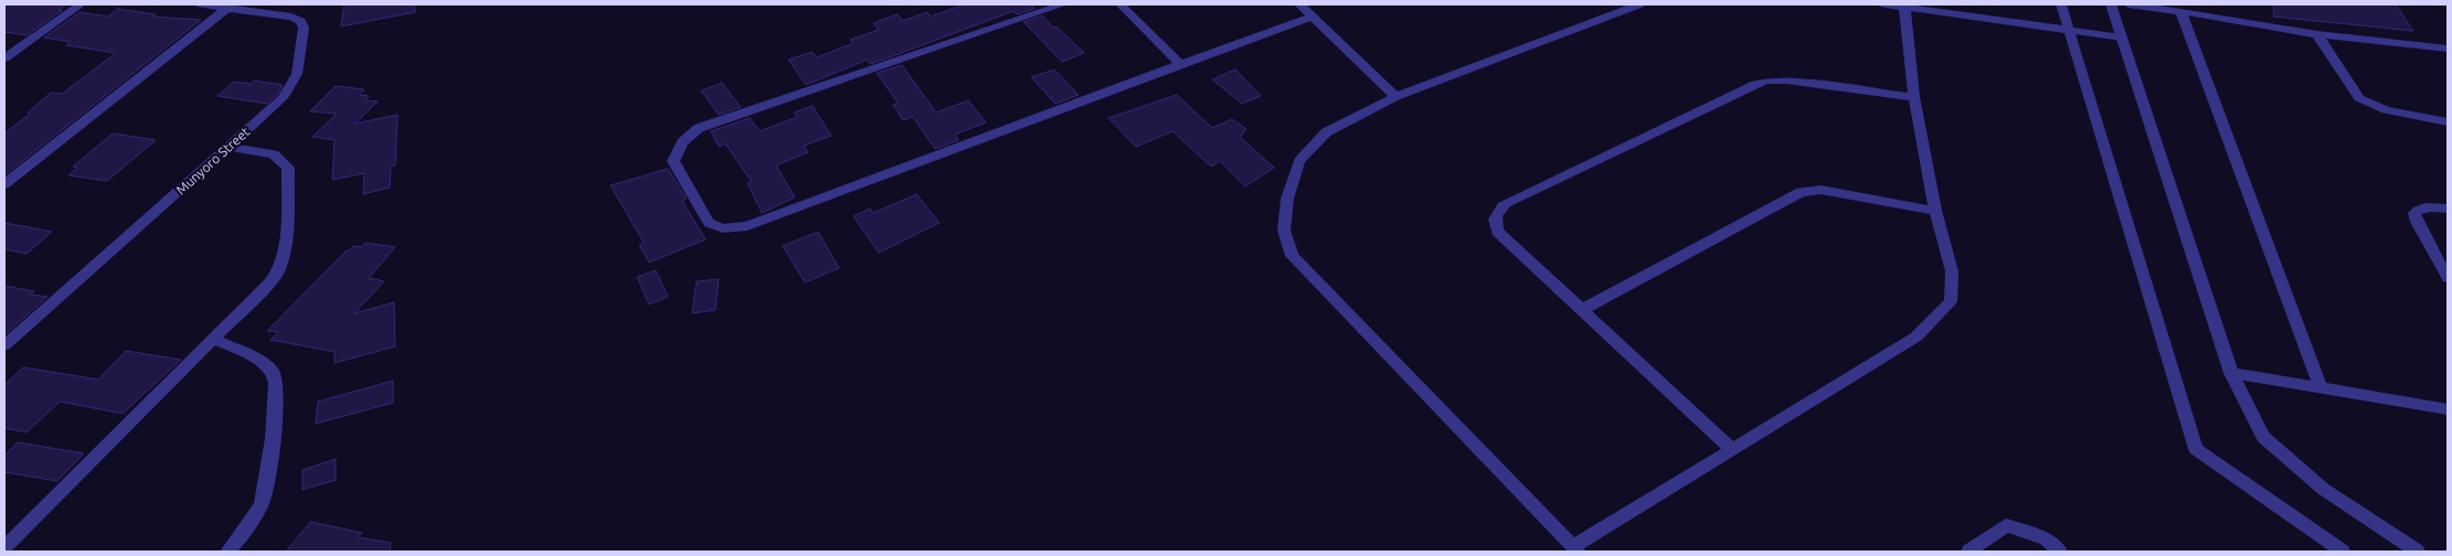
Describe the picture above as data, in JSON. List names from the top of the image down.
{
  "streets": {
    "street": ["Munyoro Street"]
  }
}
